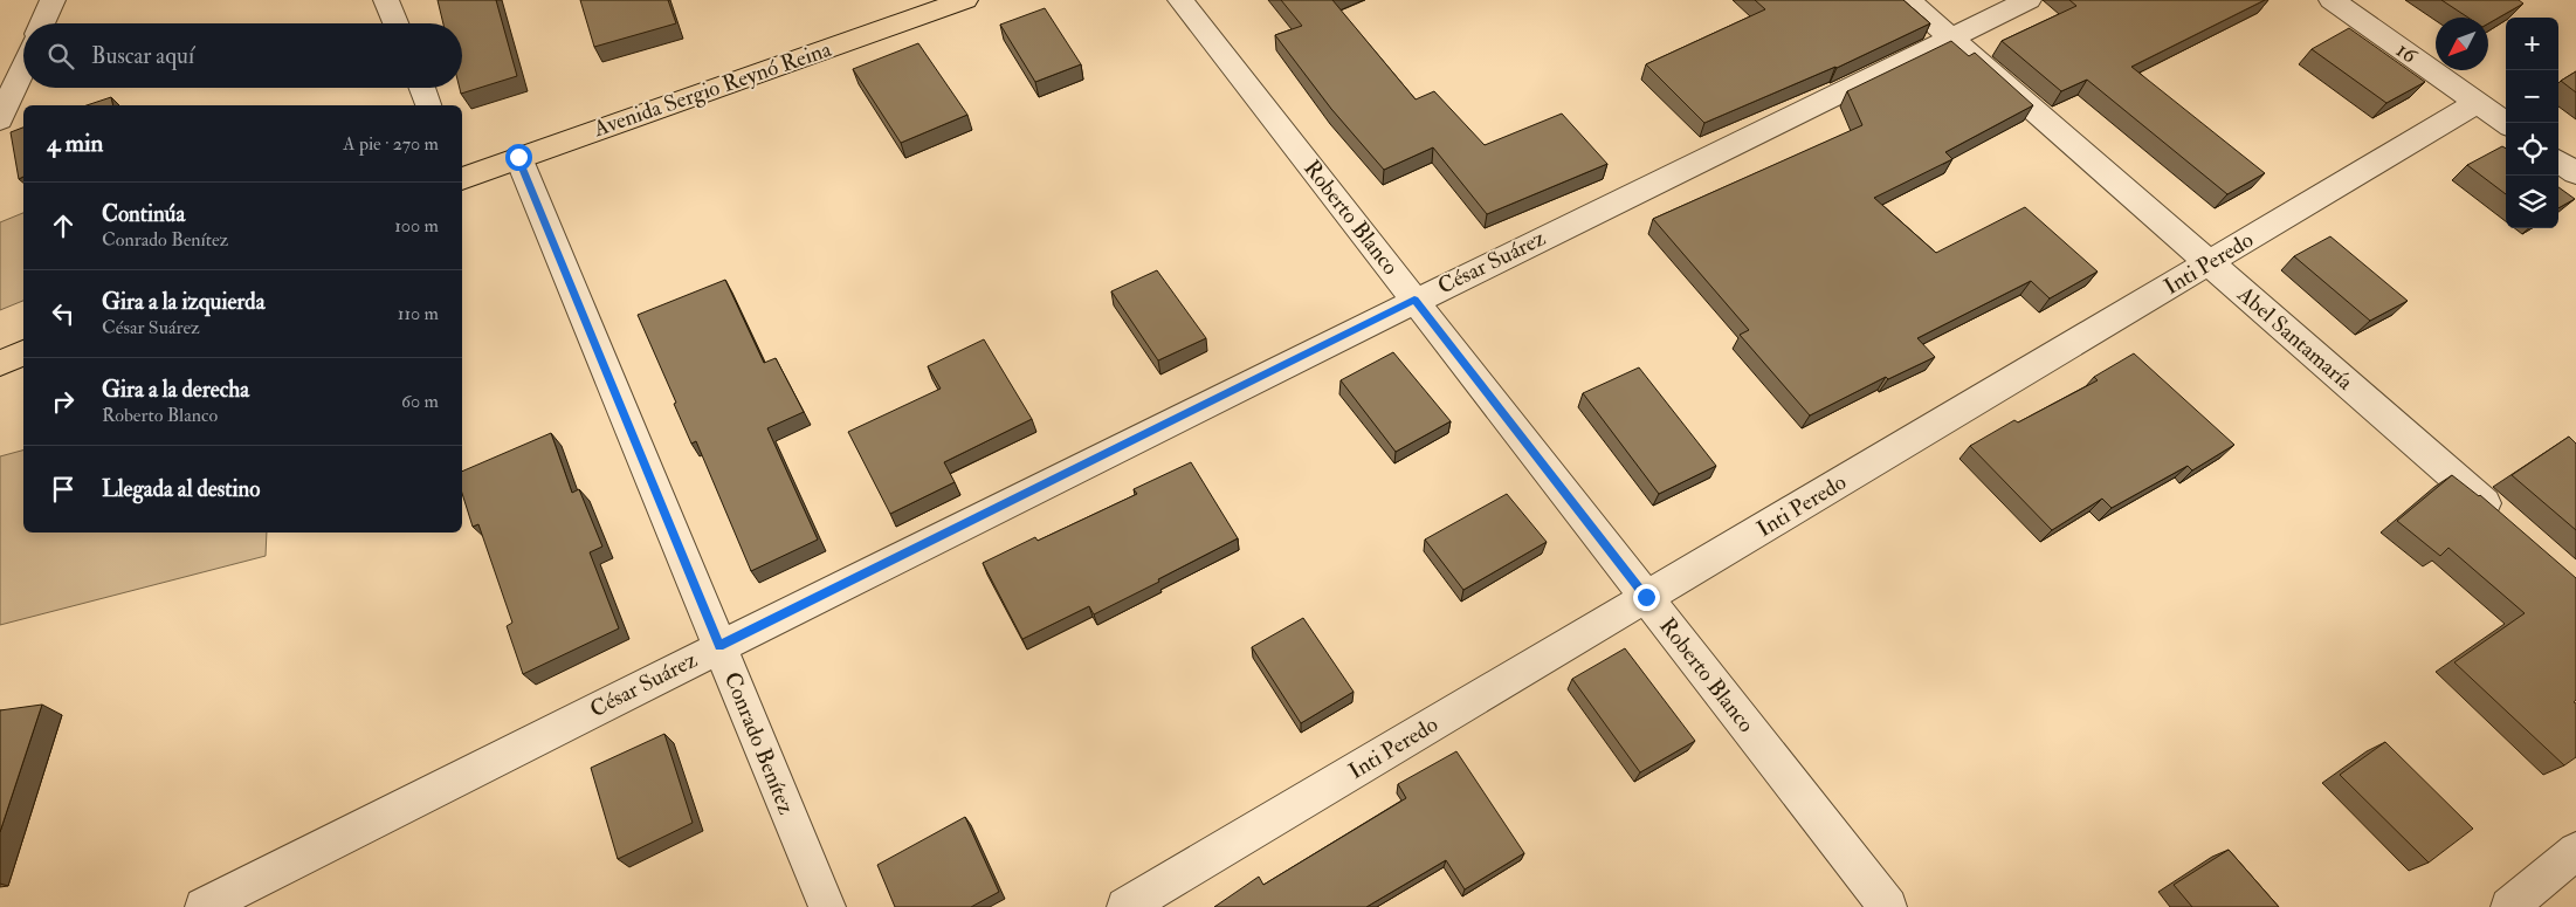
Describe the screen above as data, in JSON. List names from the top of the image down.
{
  "streets": {
    "main road": ["Avenida Sergio Reynó Reina"],
    "street": [
      "16",
      "Roberto Blanco",
      "César Suárez",
      "Inti Peredo",
      "Abel Santamaría",
      "Conrado Benítez"
    ]
  },
  "crossings": [
    ["16", "Inti Peredo"],
    ["Avenida Sergio Reynó Reina", "Conrado Benítez"],
    ["Roberto Blanco", "César Suárez"],
    ["Roberto Blanco", "Inti Peredo"],
    ["César Suárez", "Abel Santamaría"],
    ["César Suárez", "Conrado Benítez"],
    ["Inti Peredo", "Abel Santamaría"]
  ],
  "north": "bottom left",
  "page": {
    "map_buttons": ["+", "−"],
    "search": "Buscar aquí",
    "heading": ["4 min", "A pie · 270 m"],
    "list": [
      ["Continúa", "Conrado Benítez", "100 m"],
      ["Gira a la izquierda", "César Suárez", "110 m"],
      ["Gira a la derecha", "Roberto Blanco", "60 m"],
      "Llegada al destino"
    ]
  }
}
